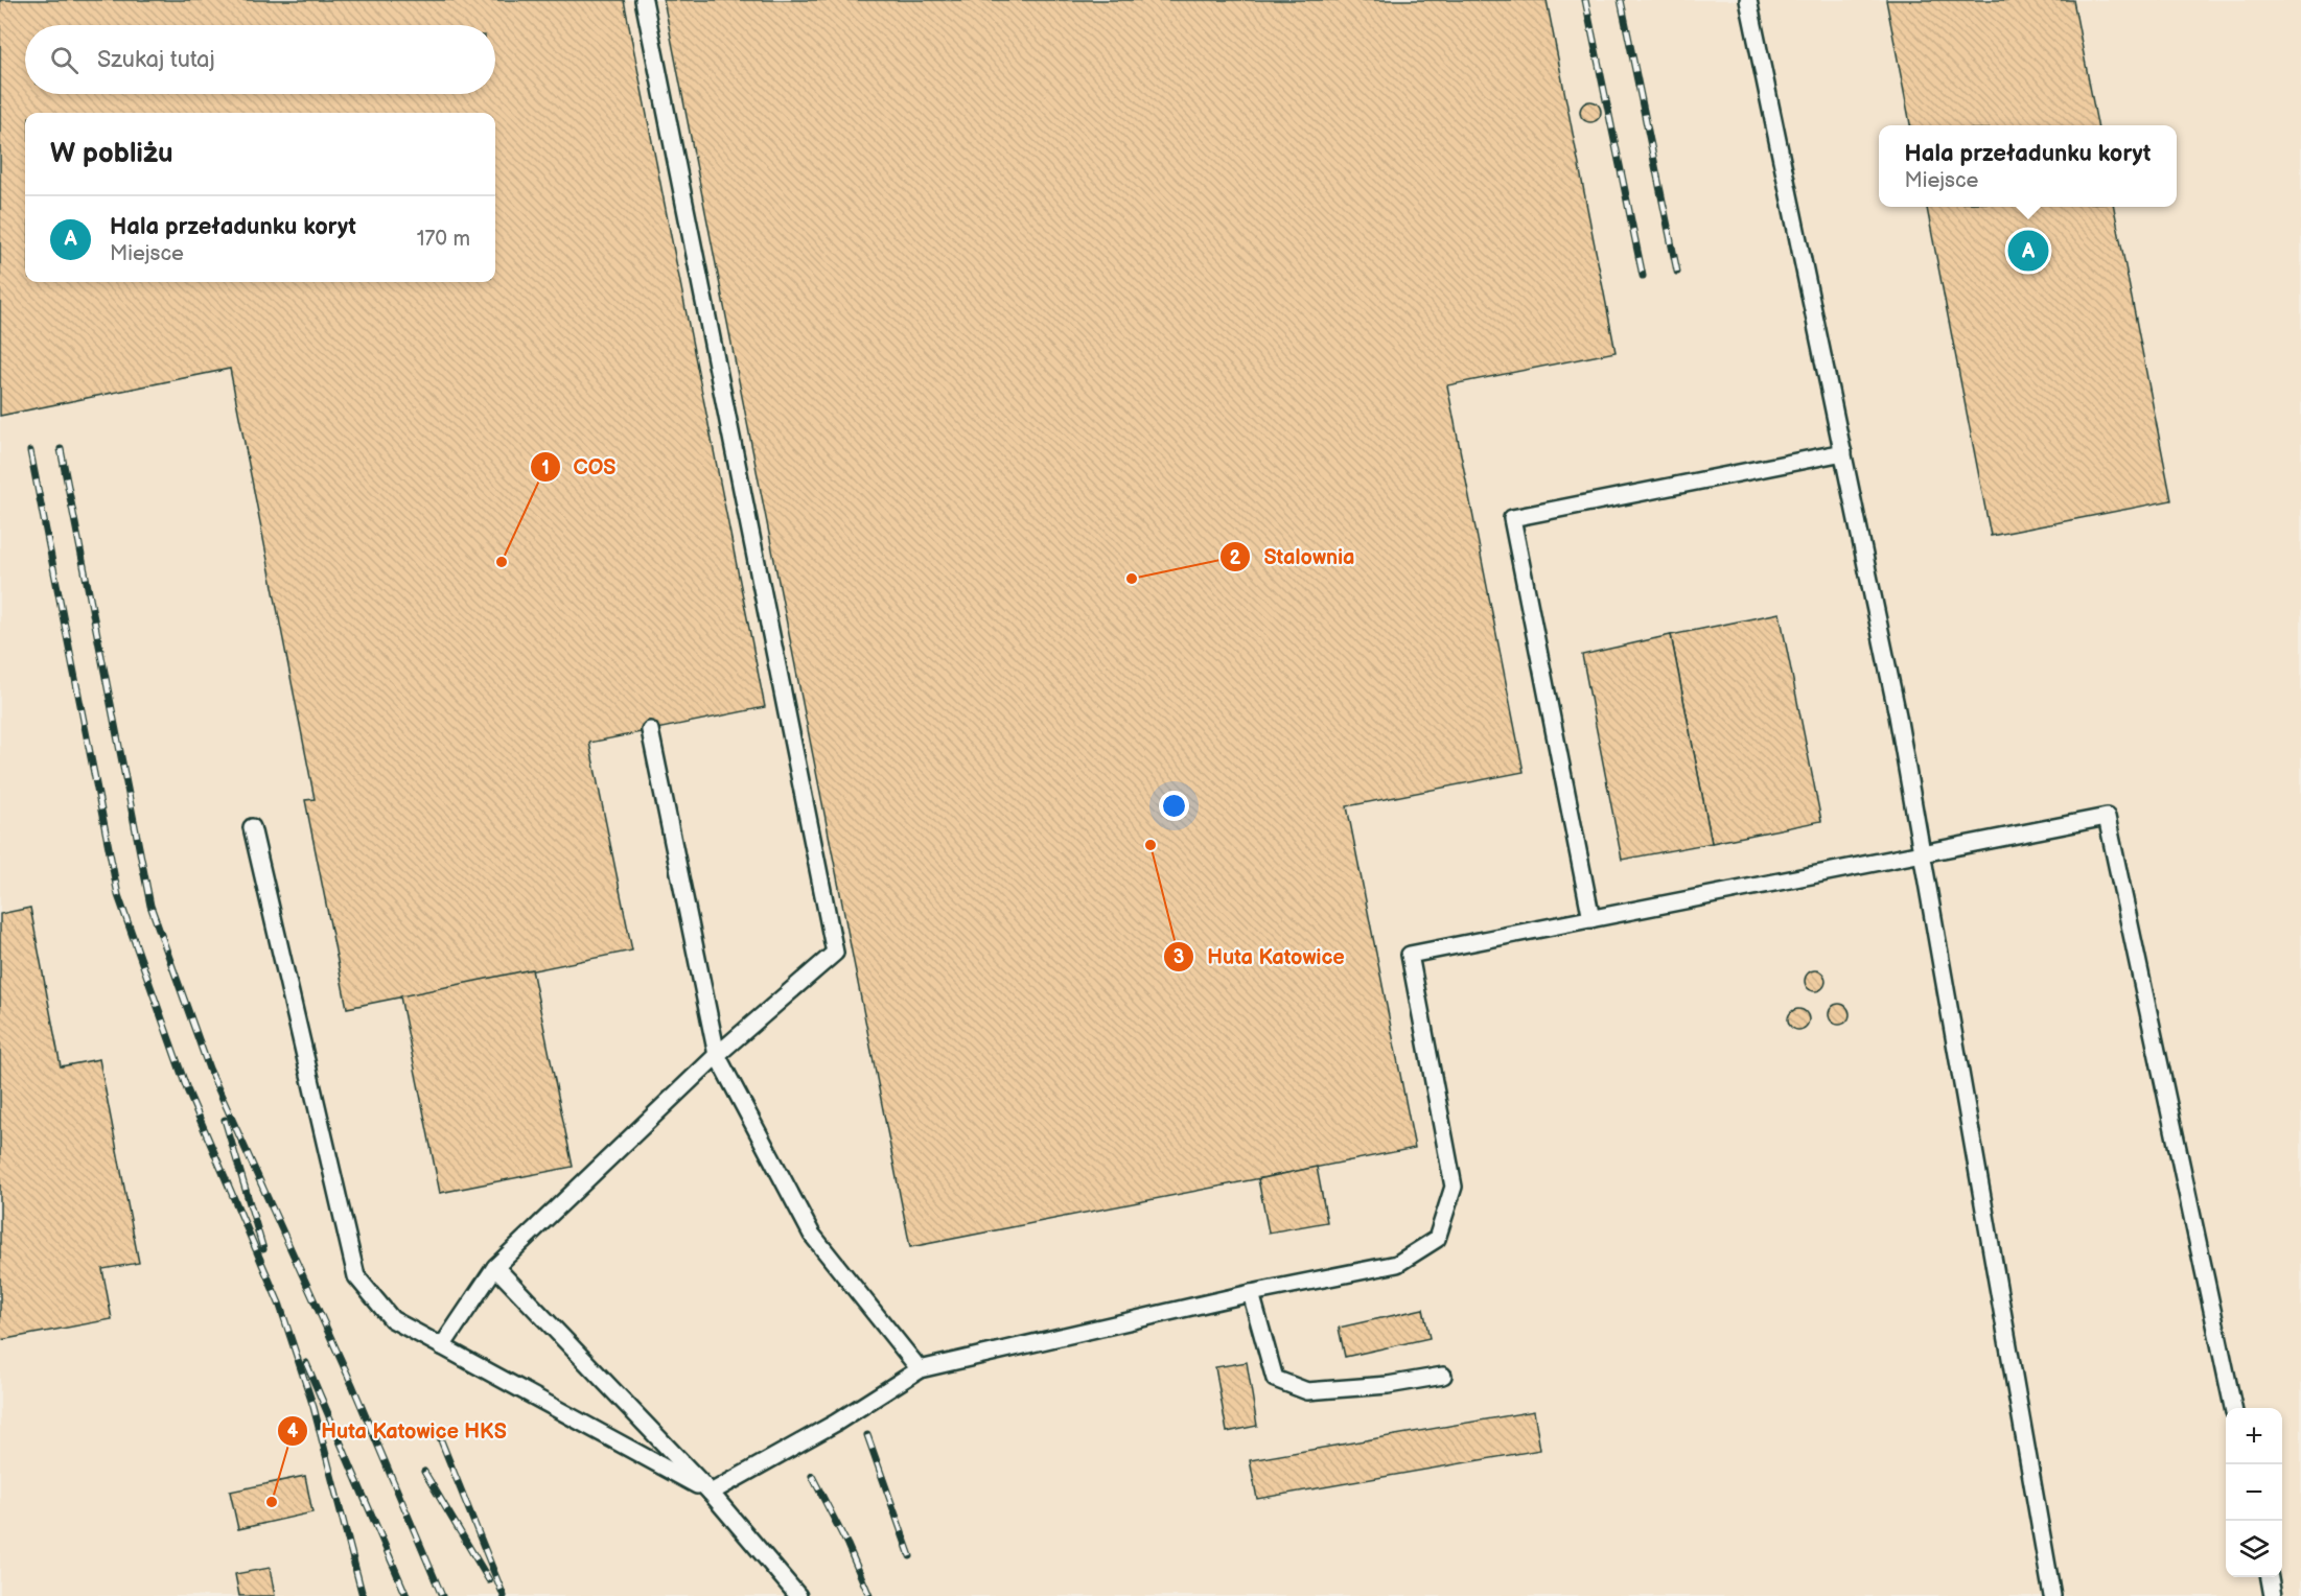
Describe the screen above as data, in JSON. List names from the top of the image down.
{
  "places": [
    "COS",
    "Stalownia",
    "Huta Katowice",
    "Huta Katowice HKS"
  ],
  "page": {
    "search": "Szukaj tutaj",
    "heading": "W pobliżu",
    "popup": ["Hala przeładunku koryt", "Miejsce"],
    "list": [
      {
        "mark": "A",
        "name": "Hala przeładunku koryt",
        "note": "Miejsce",
        "value": "170 m"
      }
    ],
    "pins": "A",
    "map_buttons": ["+", "−"]
  }
}
